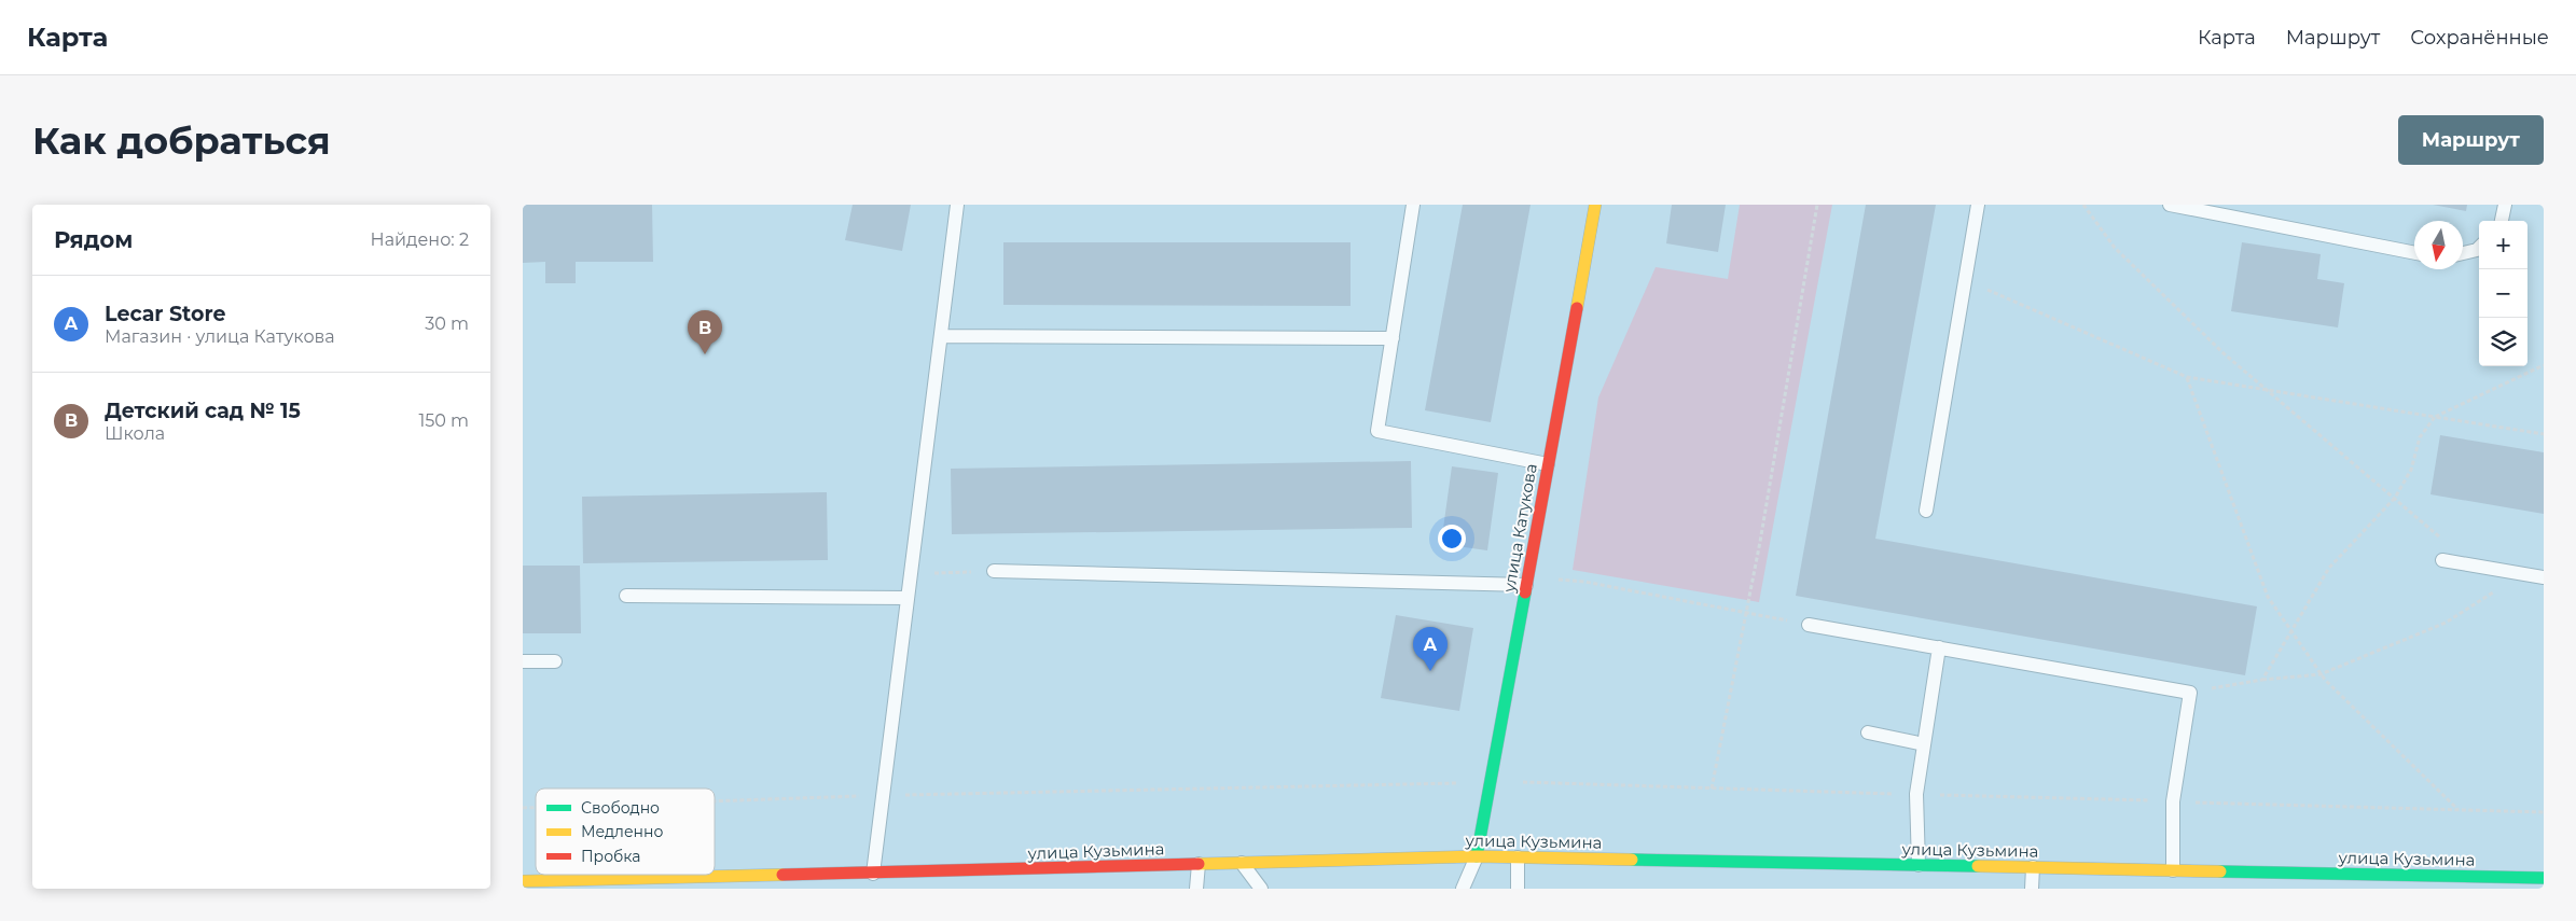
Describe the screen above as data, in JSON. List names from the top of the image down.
{
  "streets": {
    "main road": ["улица Катукова", "улица Кузьмина"]
  },
  "crossings": [
    ["улица Катукова", "улица Кузьмина"]
  ],
  "legend": ["Свободно", "Медленно", "Пробка"],
  "north": "bottom",
  "page": {
    "header": "Карта",
    "nav": ["Карта", "Маршрут", "Сохранённые"],
    "buttons": "Маршрут",
    "title": "Как добраться",
    "heading": ["Рядом", "Найдено: 2"],
    "map_buttons": ["+", "−"],
    "list": [
      {
        "mark": "A",
        "name": "Lecar Store",
        "note": "Магазин · улица Катукова",
        "value": "30 m"
      },
      {
        "mark": "B",
        "name": "Детский сад № 15",
        "note": "Школа",
        "value": "150 m"
      }
    ],
    "pins": ["B", "A"]
  }
}
